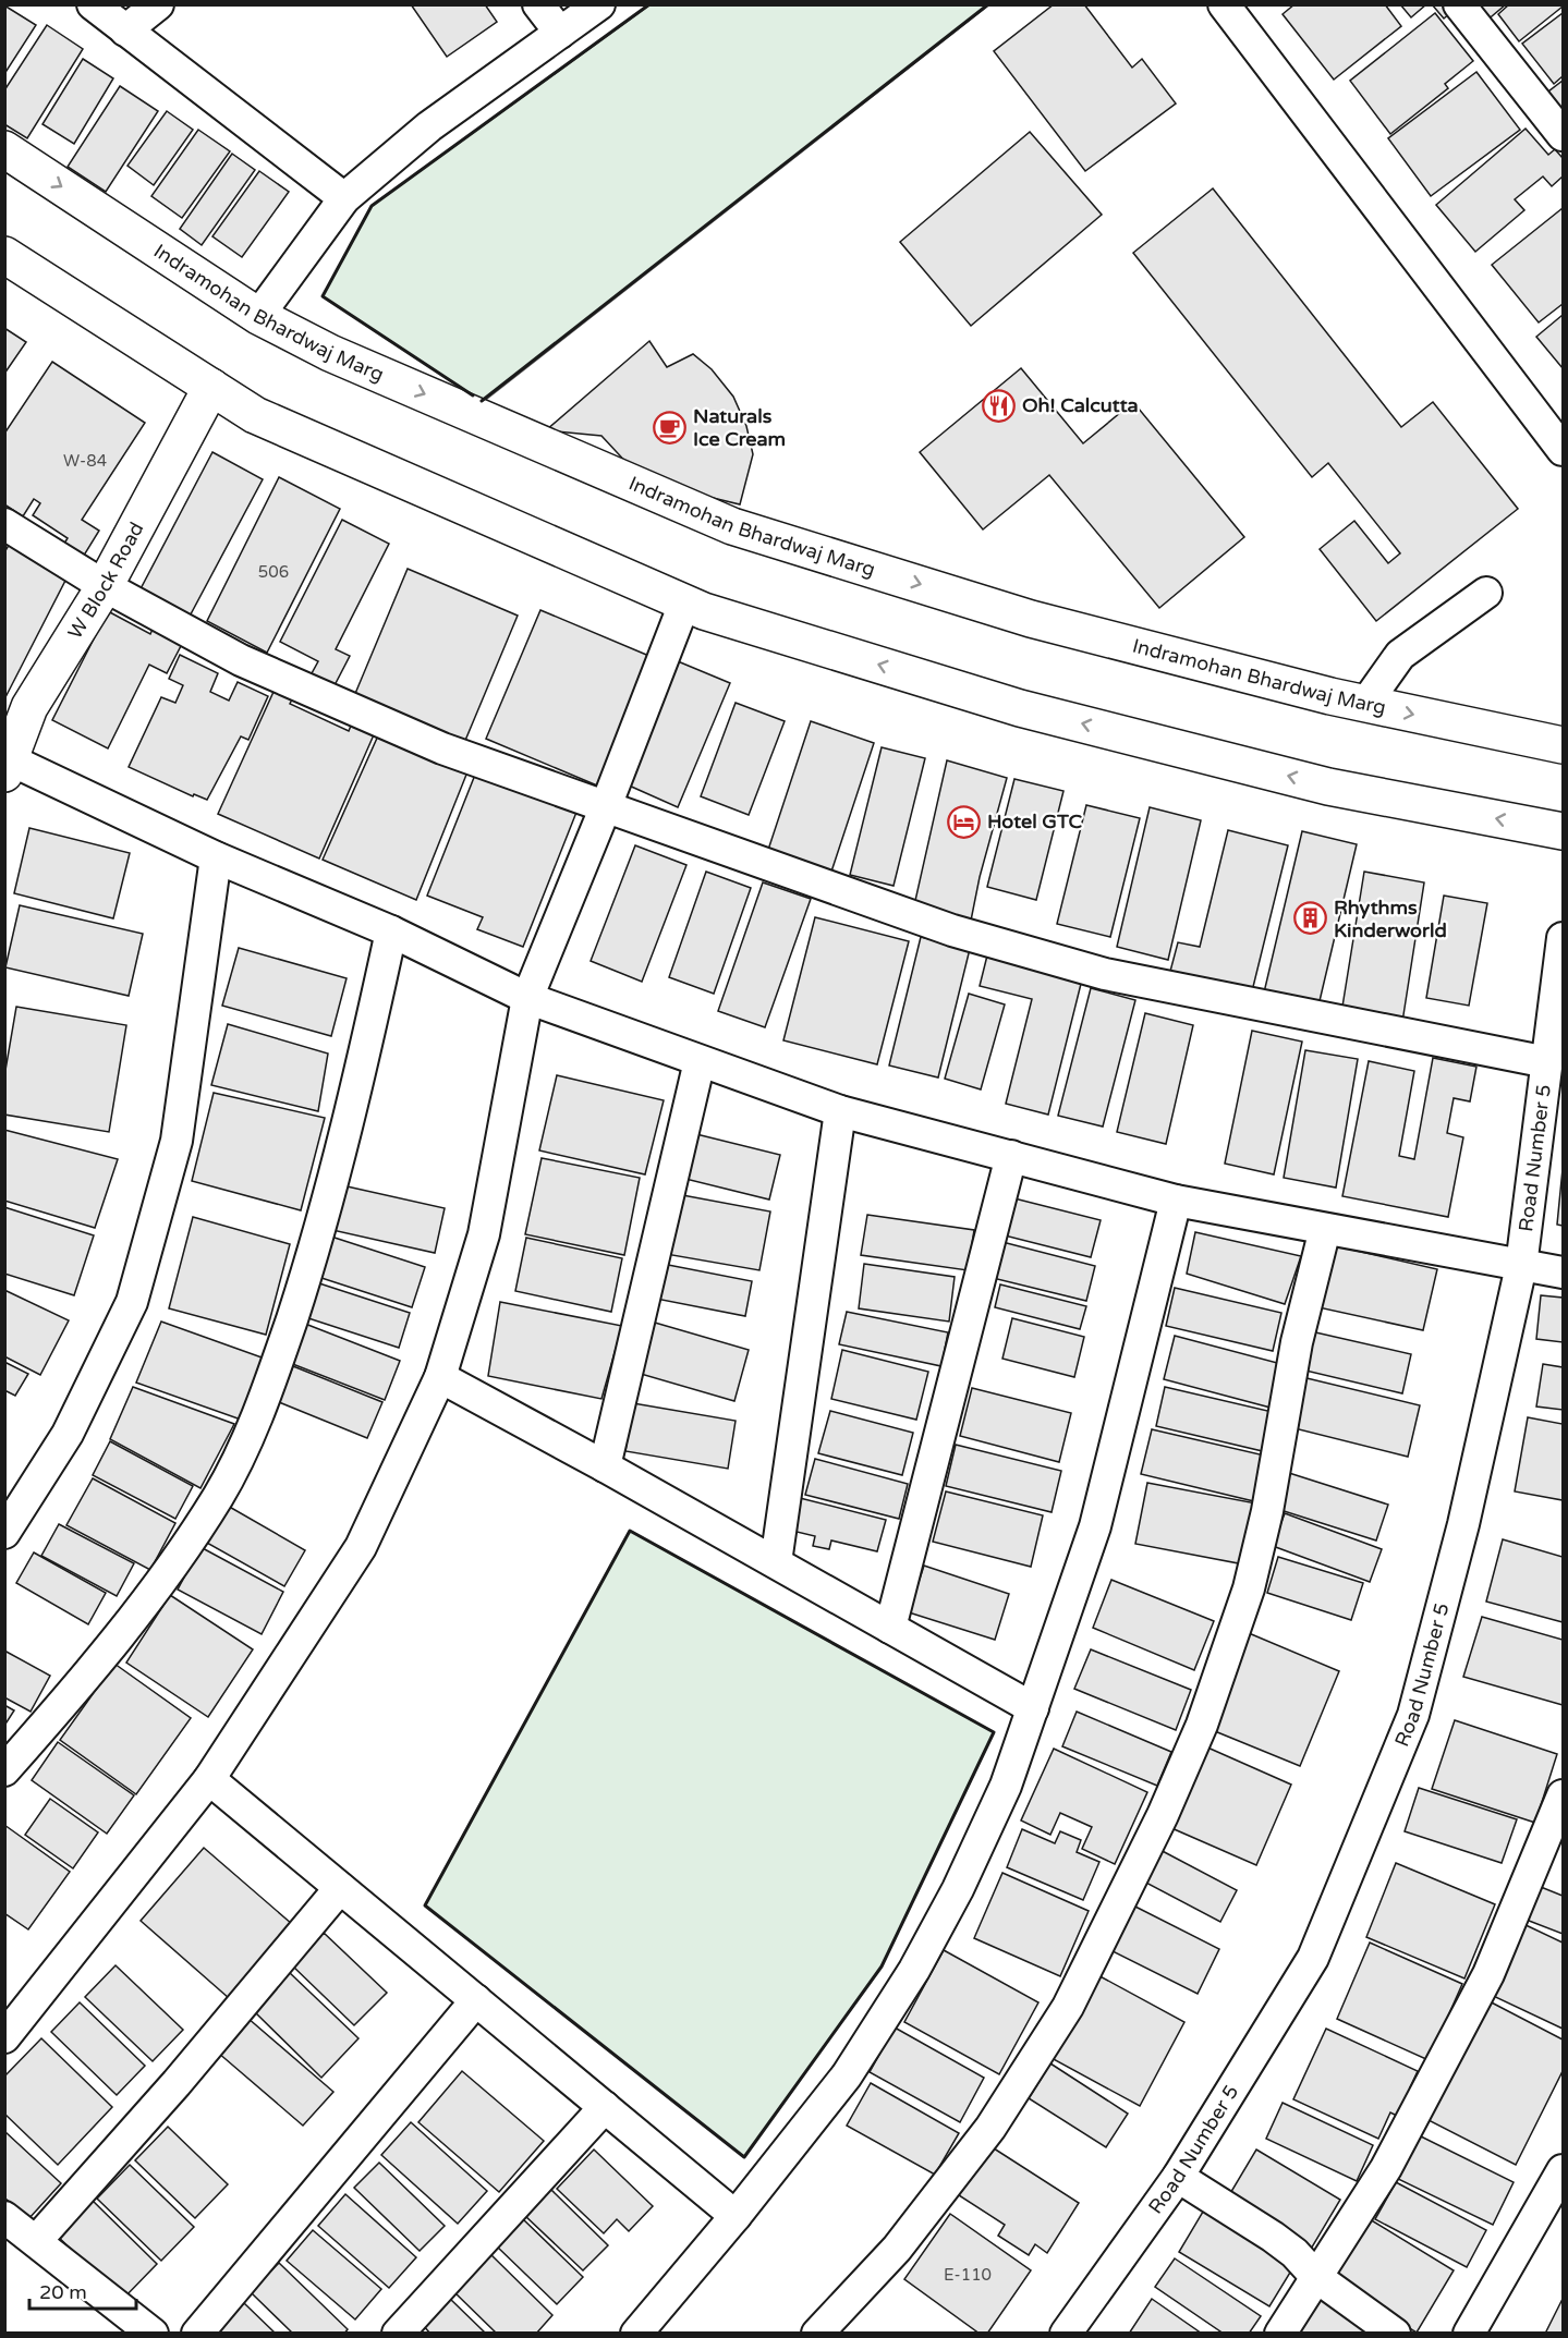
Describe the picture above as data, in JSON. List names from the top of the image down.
{
  "streets": {
    "street": ["Indramohan Bhardwaj Marg", "W Block Road", "Road Number 5"]
  },
  "places": {
    "restaurant": ["Oh! Calcutta"],
    "cafe": ["Naturals Ice Cream"],
    "hotel": ["Hotel GTC"],
    "building": ["Rhythms Kinderworld"]
  },
  "house_numbers": ["W-84", "506", "E-110"],
  "scale_bar": "20 m"
}
